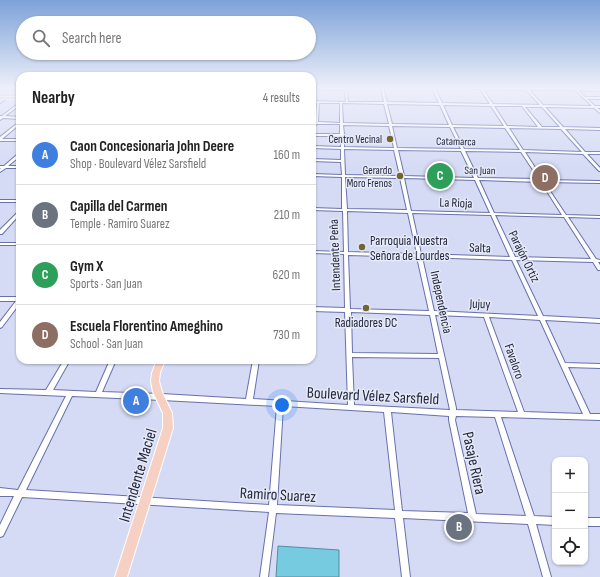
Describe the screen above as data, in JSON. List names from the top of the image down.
{
  "streets": {
    "main road": ["Intendente Maciel"],
    "street": [
      "Catamarca",
      "San Juan",
      "La Rioja",
      "Salta",
      "Intendente Peña",
      "Parajón Ortiz",
      "Independencia",
      "Jujuy",
      "Favaloro",
      "Boulevard Vélez Sarsfield",
      "Pasaje Riera",
      "Ramiro Suarez"
    ]
  },
  "crossings": [
    ["Catamarca", "Intendente Peña"],
    ["Catamarca", "Parajón Ortiz"],
    ["Catamarca", "Independencia"],
    ["San Juan", "Intendente Peña"],
    ["San Juan", "Parajón Ortiz"],
    ["San Juan", "Independencia"],
    ["La Rioja", "Intendente Peña"],
    ["La Rioja", "Parajón Ortiz"],
    ["La Rioja", "Independencia"],
    ["Salta", "Intendente Peña"],
    ["Salta", "Parajón Ortiz"],
    ["Salta", "Independencia"],
    ["Intendente Peña", "Jujuy"],
    ["Intendente Peña", "Boulevard Vélez Sarsfield"],
    ["Parajón Ortiz", "Jujuy"],
    ["Parajón Ortiz", "Boulevard Vélez Sarsfield"],
    ["Independencia", "Jujuy"],
    ["Independencia", "Boulevard Vélez Sarsfield"],
    ["Independencia", "Pasaje Riera"],
    ["Jujuy", "Favaloro"],
    ["Favaloro", "Boulevard Vélez Sarsfield"],
    ["Boulevard Vélez Sarsfield", "Pasaje Riera"],
    ["Boulevard Vélez Sarsfield", "Intendente Maciel"],
    ["Pasaje Riera", "Ramiro Suarez"],
    ["Intendente Maciel", "Ramiro Suarez"]
  ],
  "places": [
    "Centro Vecinal",
    "Gerardo Moro Frenos",
    "Parroquia Nuestra Señora de Lourdes",
    "Radiadores DC"
  ],
  "page": {
    "search": "Search here",
    "heading": ["Nearby", "4 results"],
    "list": [
      {
        "mark": "A",
        "name": "Caon Concesionaria John Deere",
        "note": "Shop · Boulevard Vélez Sarsfield",
        "value": "160 m"
      },
      {
        "mark": "B",
        "name": "Capilla del Carmen",
        "note": "Temple · Ramiro Suarez",
        "value": "210 m"
      },
      {
        "mark": "C",
        "name": "Gym X",
        "note": "Sports · San Juan",
        "value": "620 m"
      },
      {
        "mark": "D",
        "name": "Escuela Florentino Ameghino",
        "note": "School · San Juan",
        "value": "730 m"
      }
    ],
    "pins": [
      "C",
      "D",
      "A",
      "B"
    ],
    "map_buttons": ["+", "−"]
  }
}
